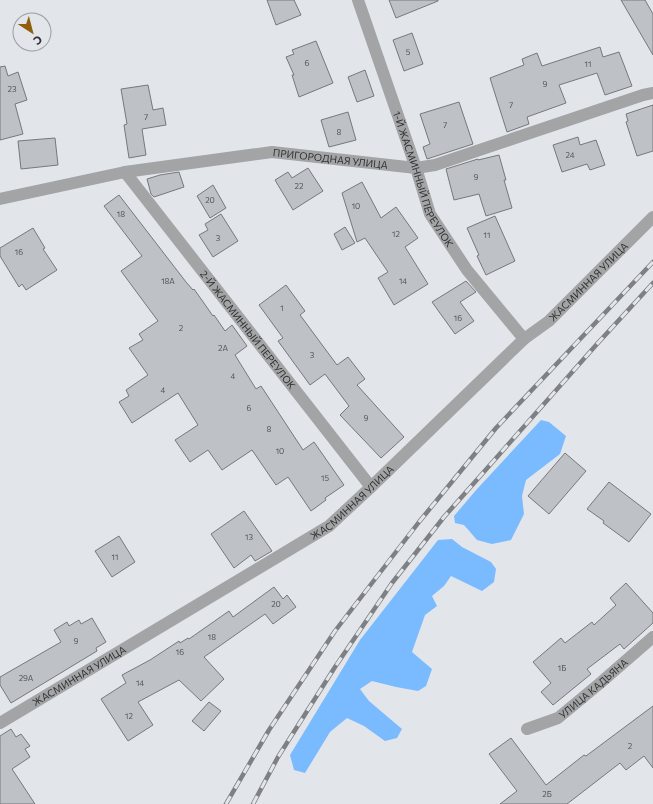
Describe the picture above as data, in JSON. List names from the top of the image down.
{
  "streets": {
    "street": [
      "ПРИГОРОДНАЯ УЛИЦА",
      "1-Й ЖАСМИННЫЙ ПЕРЕУЛОК",
      "ЖАСМИННАЯ УЛИЦА",
      "2-Й ЖАСМИННЫЙ ПЕРЕУЛОК",
      "УЛИЦА КАДЬЯНА"
    ]
  },
  "crossings": [
    ["ПРИГОРОДНАЯ УЛИЦА", "1-Й ЖАСМИННЫЙ ПЕРЕУЛОК"],
    ["ПРИГОРОДНАЯ УЛИЦА", "2-Й ЖАСМИННЫЙ ПЕРЕУЛОК"],
    ["1-Й ЖАСМИННЫЙ ПЕРЕУЛОК", "ЖАСМИННАЯ УЛИЦА"],
    ["ЖАСМИННАЯ УЛИЦА", "2-Й ЖАСМИННЫЙ ПЕРЕУЛОК"]
  ],
  "house_numbers": [
    "5",
    "6",
    "11",
    "9",
    "23",
    "7",
    "7",
    "7",
    "8",
    "24",
    "9",
    "22",
    "20",
    "10",
    "18",
    "12",
    "11",
    "3",
    "16",
    "18А",
    "14",
    "1",
    "16",
    "2",
    "2А",
    "3",
    "4",
    "4",
    "6",
    "9",
    "8",
    "10",
    "15",
    "13",
    "11",
    "20",
    "18",
    "9",
    "16",
    "1Б",
    "29А",
    "14",
    "12",
    "2",
    "2Б"
  ],
  "north": "bottom right"
}
